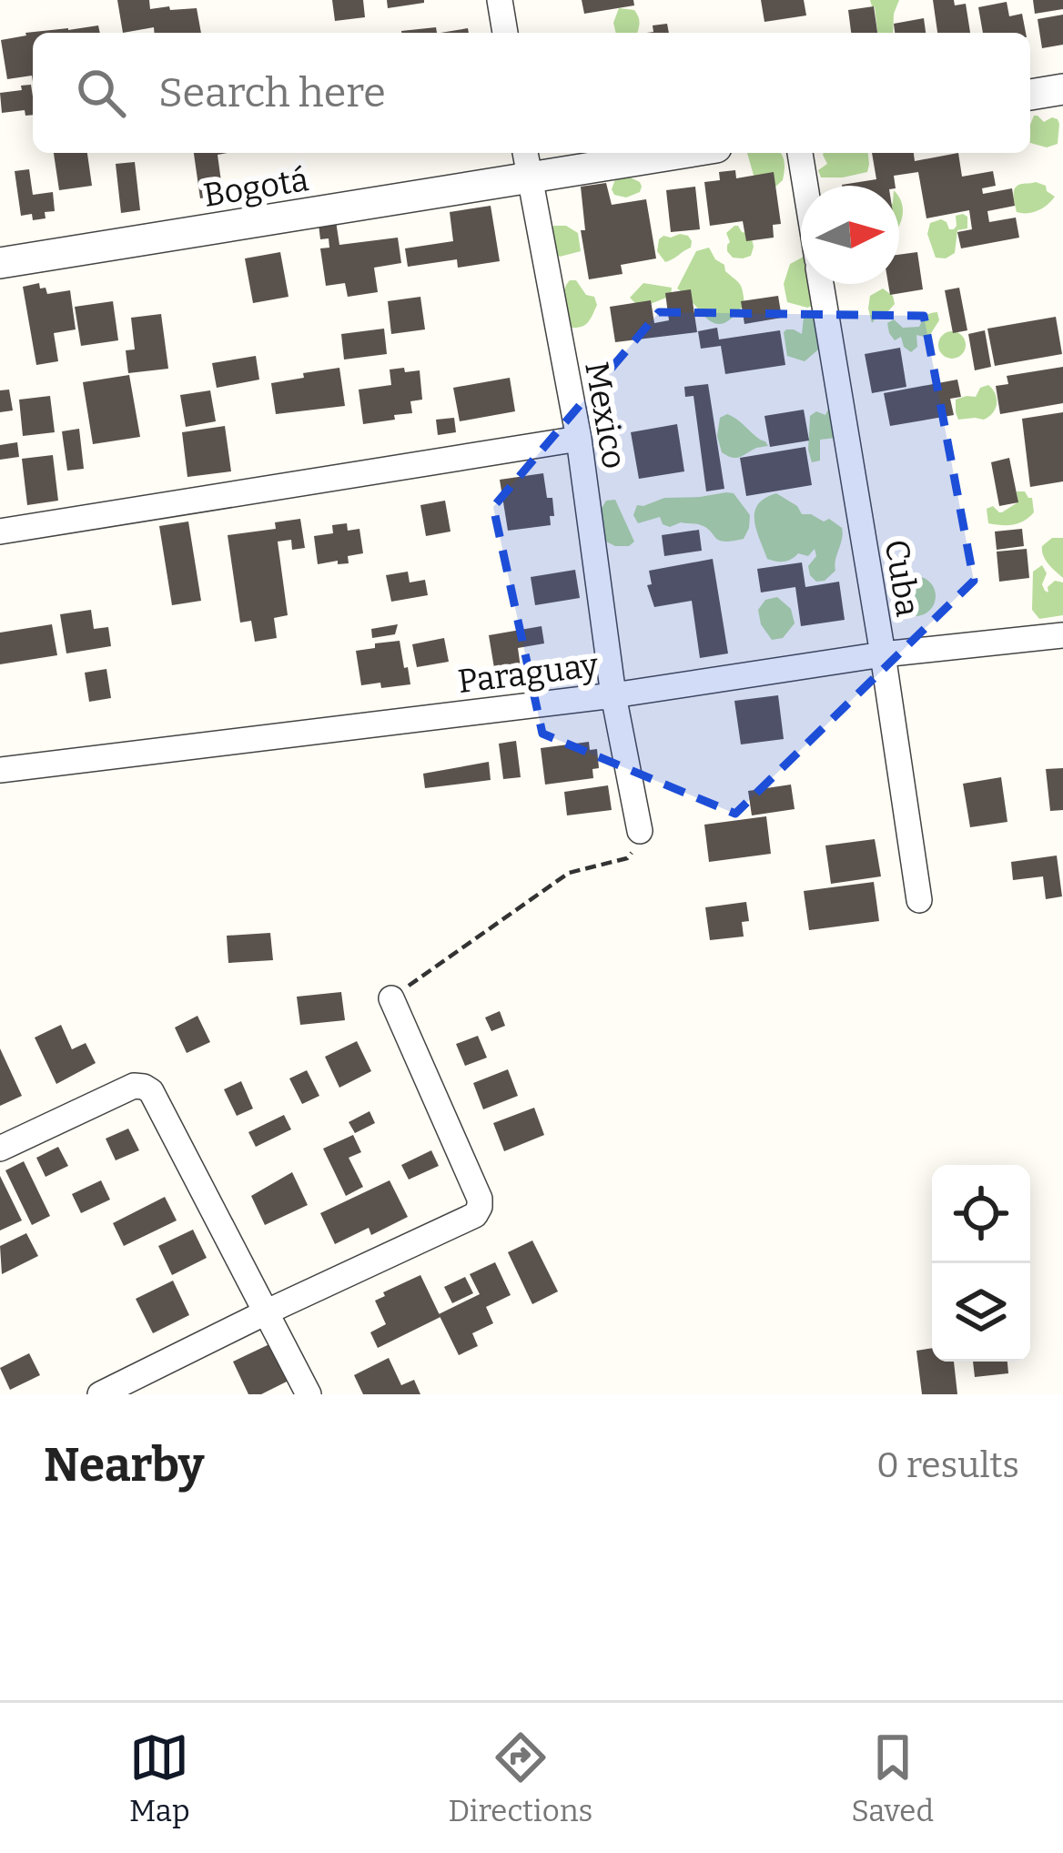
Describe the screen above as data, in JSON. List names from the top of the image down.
{
  "streets": {
    "street": [
      "Bogotá",
      "Mexico",
      "Cuba",
      "Paraguay"
    ]
  },
  "crossings": [
    ["Bogotá", "Mexico"],
    ["Mexico", "Paraguay"],
    ["Cuba", "Paraguay"]
  ],
  "north": "right",
  "page": {
    "search": "Search here",
    "heading": ["Nearby", "0 results"],
    "nav": ["Map", "Directions", "Saved"]
  }
}
